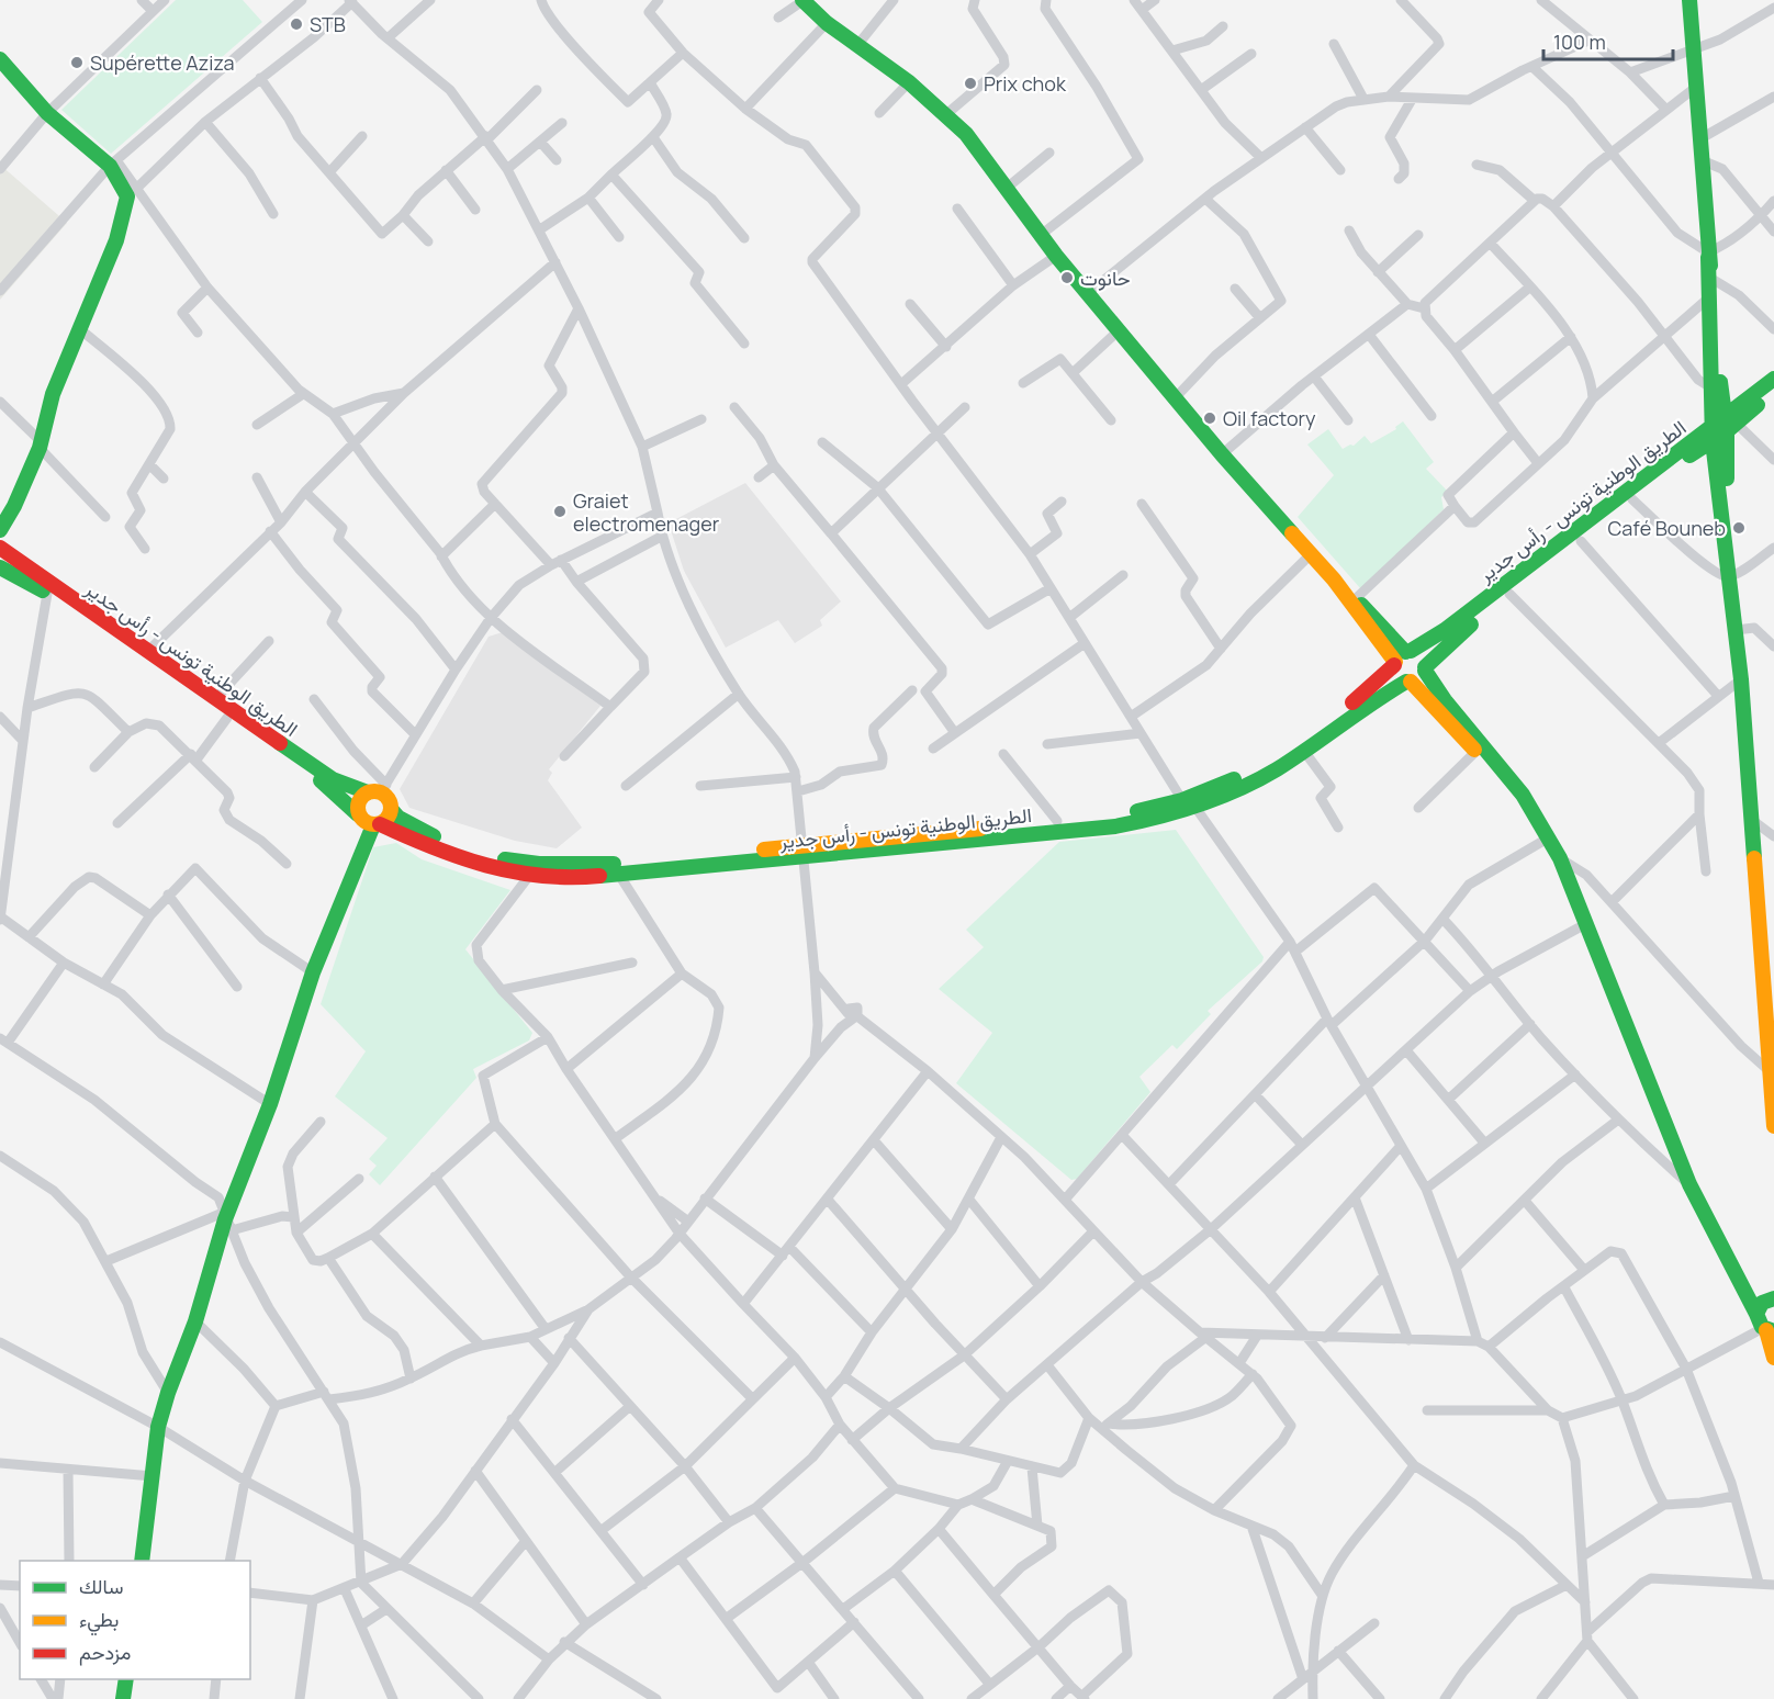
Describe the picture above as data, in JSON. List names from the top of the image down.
{
  "streets": {
    "main road": ["الطريق الوطنية تونس - رأس جدير"]
  },
  "places": [
    "STB",
    "Supérette Aziza",
    "Prix chok",
    "حانوت",
    "Oil factory",
    "Graiet electromenager",
    "Café Bouneb"
  ],
  "legend": ["سالك", "بطيء", "مزدحم"],
  "scale_bar": "100 m"
}
